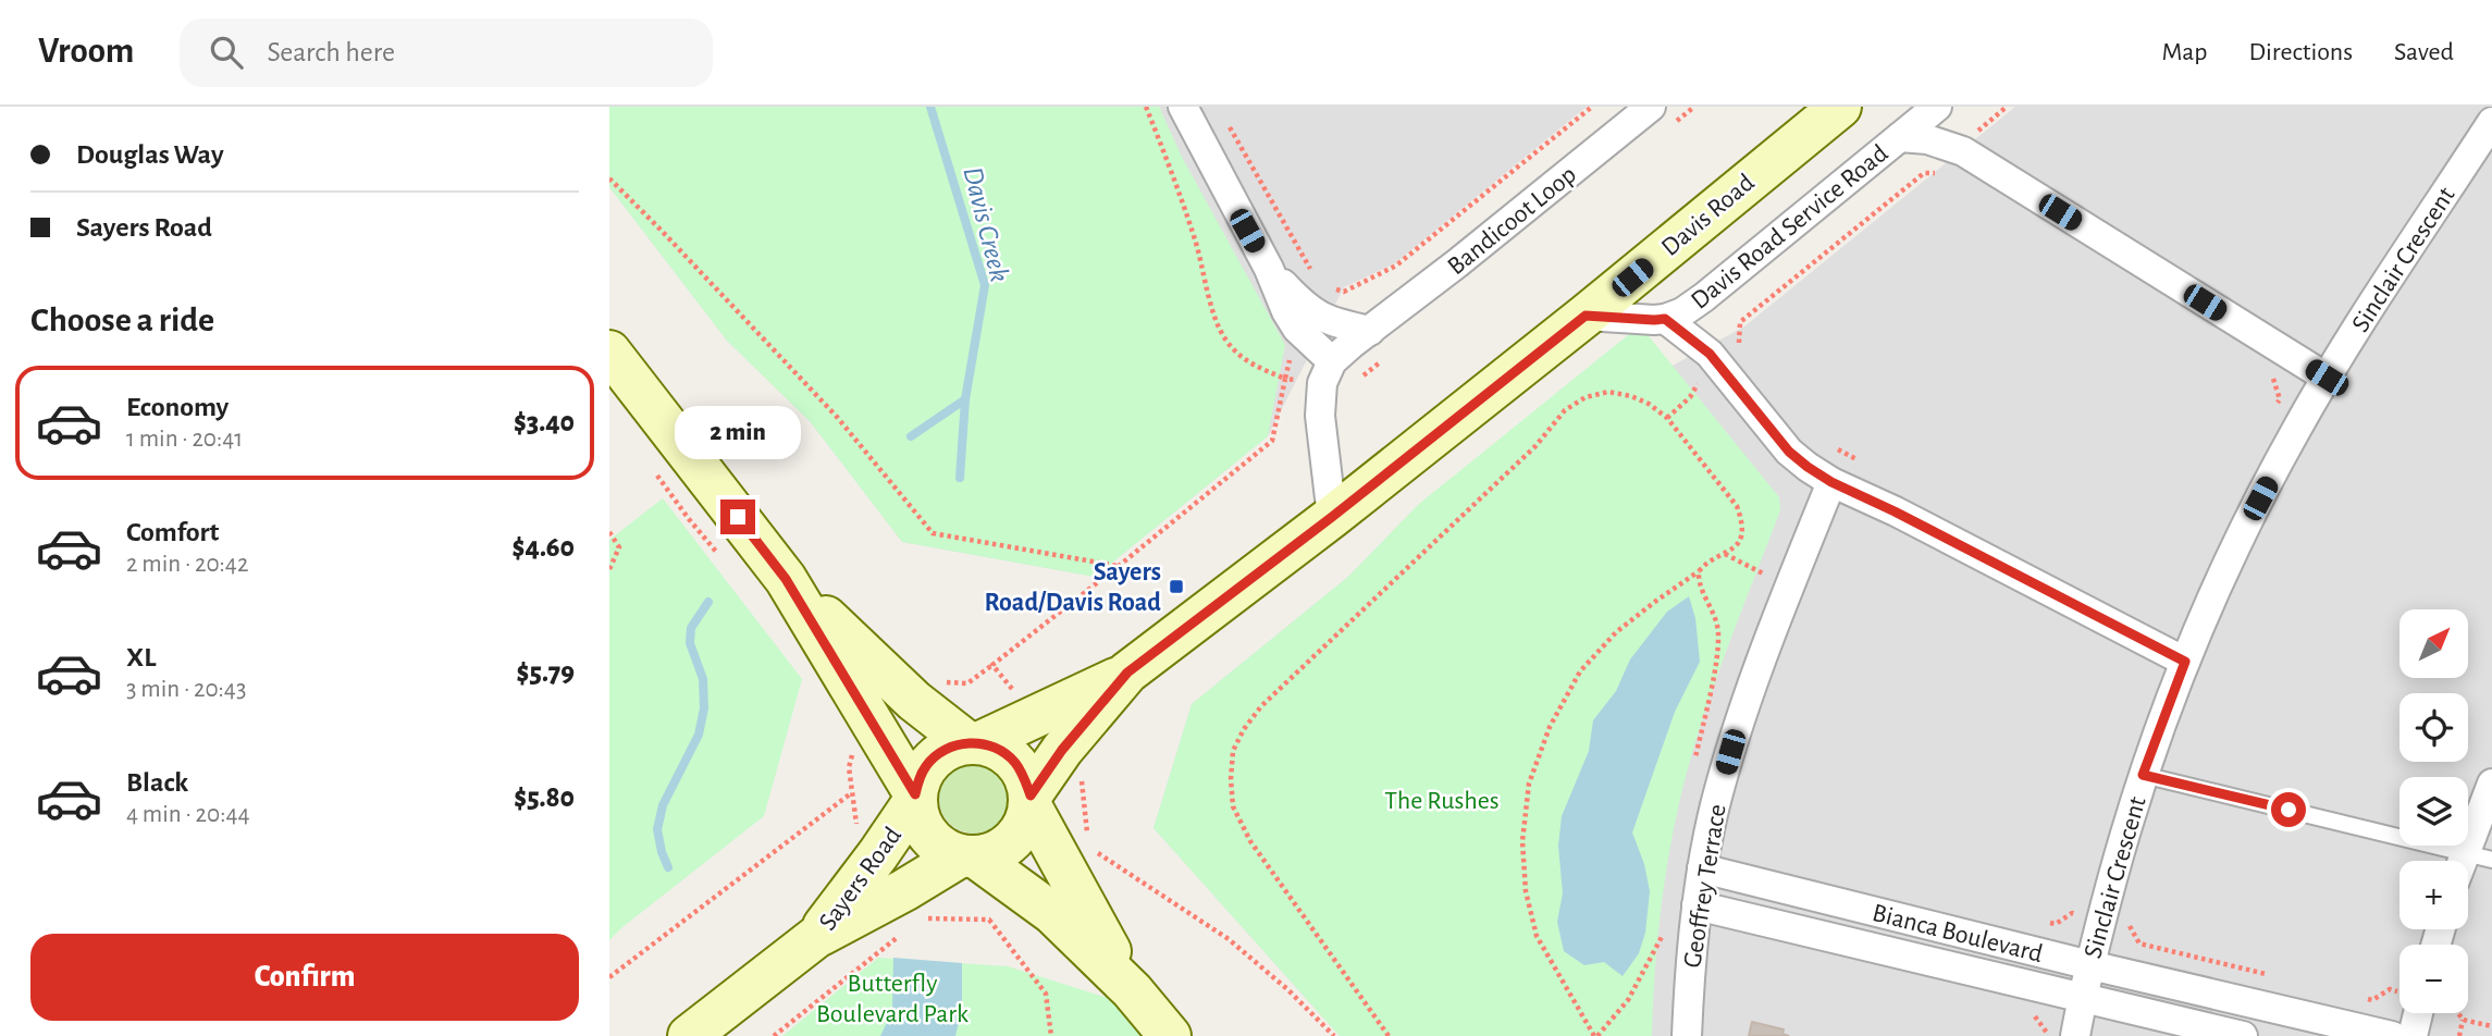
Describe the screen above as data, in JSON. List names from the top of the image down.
{
  "streets": {
    "main road": ["Davis Road", "Sayers Road"],
    "street": [
      "Bandicoot Loop",
      "Davis Road Service Road",
      "Sinclair Crescent",
      "Geoffrey Terrace",
      "Bianca Boulevard"
    ]
  },
  "crossings": [
    ["Davis Road", "Davis Road Service Road"],
    ["Davis Road", "Sayers Road"],
    ["Sinclair Crescent", "Bianca Boulevard"],
    ["Geoffrey Terrace", "Bianca Boulevard"]
  ],
  "water": ["Davis Creek"],
  "parks": ["The Rushes", "Butterfly Boulevard Park"],
  "places": {
    "transit": ["Sayers Road/Davis Road"]
  },
  "north": "top right",
  "page": {
    "header": "Vroom",
    "search": "Search here",
    "nav": ["Map", "Directions", "Saved"],
    "banner": ["Douglas Way", "Sayers Road"],
    "heading": "Choose a ride",
    "list": [
      {
        "name": "Economy",
        "note": "1 min · 20:41",
        "value": "$3.40"
      },
      {
        "name": "Comfort",
        "note": "2 min · 20:42",
        "value": "$4.60"
      },
      {
        "name": "XL",
        "note": "3 min · 20:43",
        "value": "$5.79"
      },
      {
        "name": "Black",
        "note": "4 min · 20:44",
        "value": "$5.80"
      }
    ],
    "bubble": "2 min",
    "map_buttons": ["+", "−"],
    "buttons": "Confirm"
  }
}
